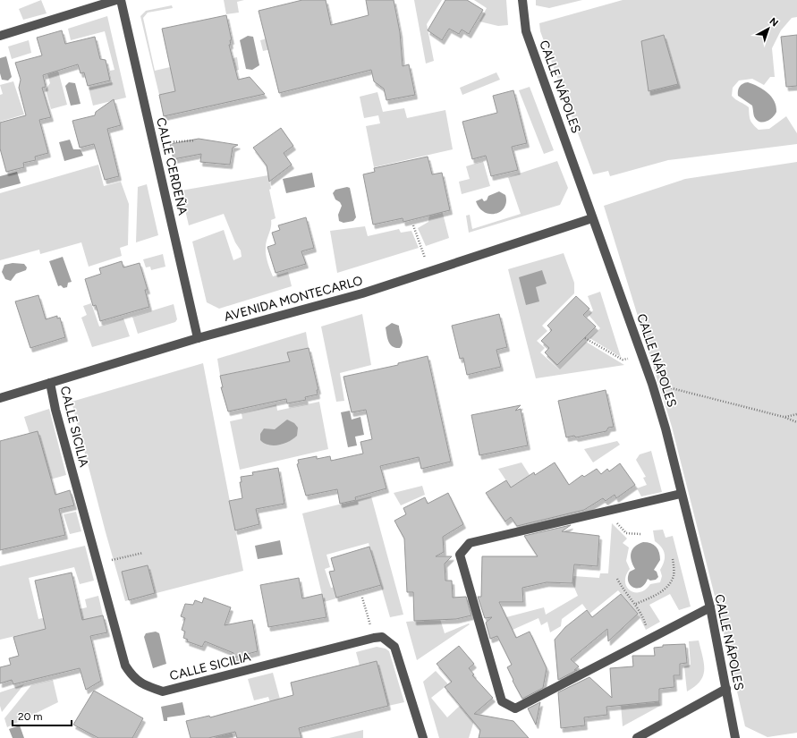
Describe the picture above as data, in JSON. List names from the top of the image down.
{
  "streets": {
    "street": [
      "CALLE NÁPOLES",
      "CALLE CERDEÑA",
      "AVENIDA MONTECARLO",
      "CALLE SICILIA"
    ]
  },
  "crossings": [
    ["CALLE NÁPOLES", "AVENIDA MONTECARLO"],
    ["CALLE CERDEÑA", "AVENIDA MONTECARLO"],
    ["AVENIDA MONTECARLO", "CALLE SICILIA"]
  ],
  "scale_bar": "20 m",
  "north": "top right"
}
